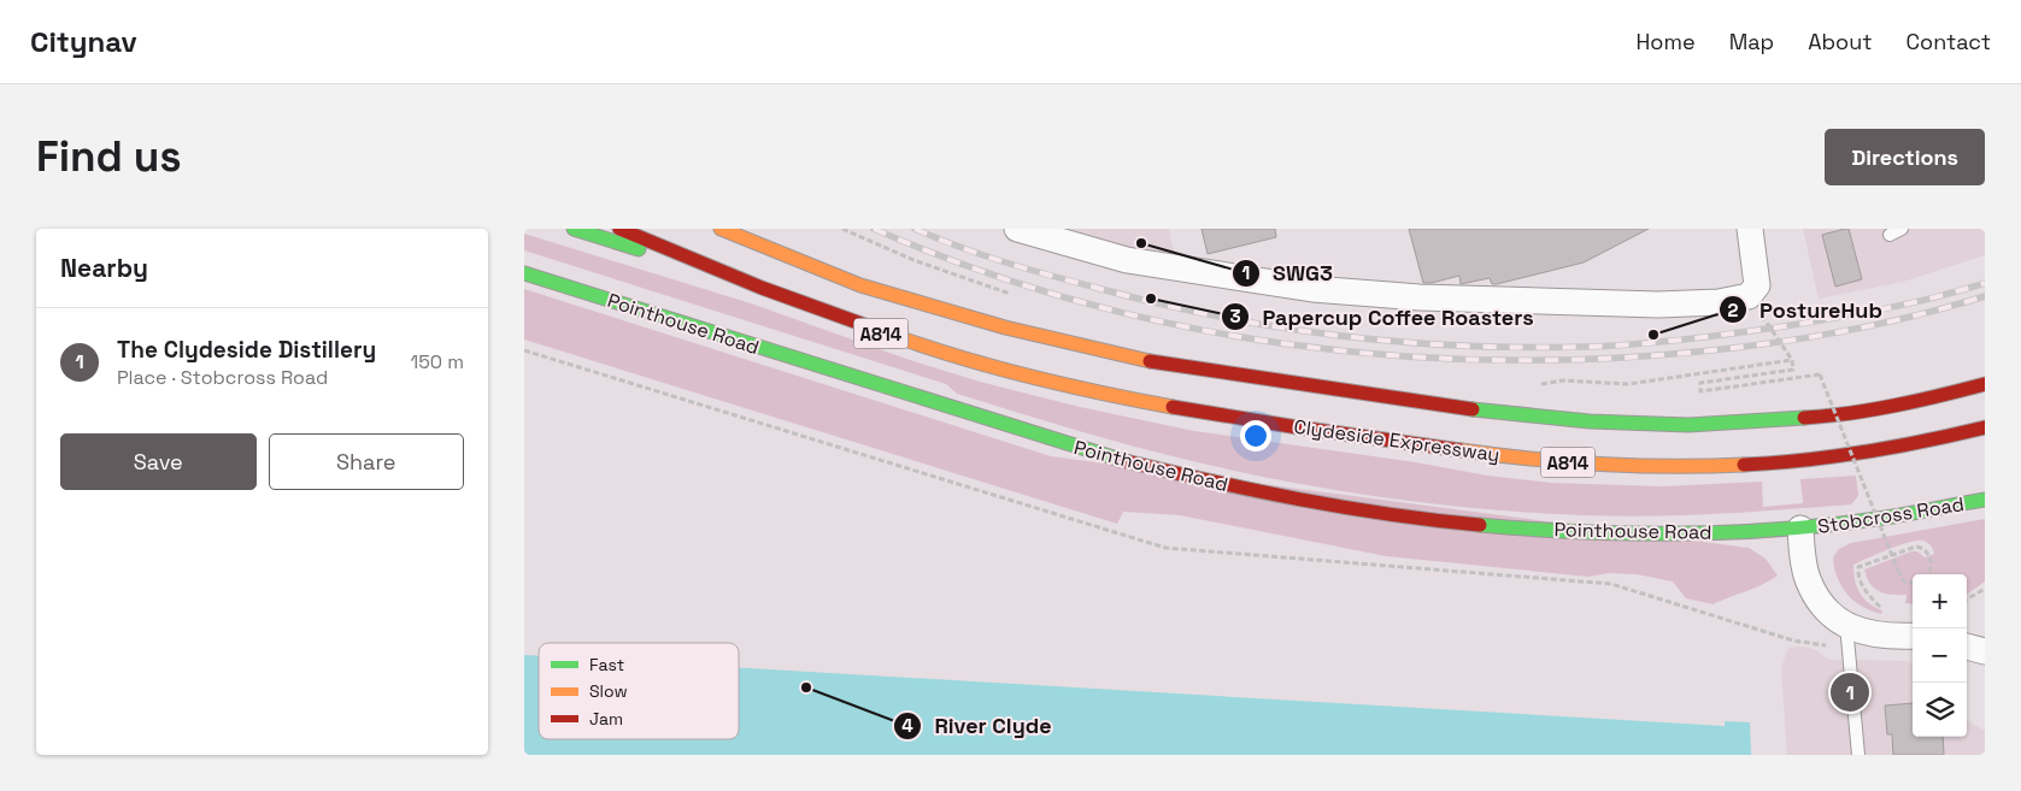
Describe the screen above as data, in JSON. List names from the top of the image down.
{
  "streets": {
    "main road": [
      "Pointhouse Road",
      "A814",
      "Clydeside Expressway",
      "Stobcross Road"
    ]
  },
  "crossings": [
    ["Pointhouse Road", "Stobcross Road"],
    ["A814", "Clydeside Expressway"]
  ],
  "places": [
    "SWG3",
    "Papercup Coffee Roasters",
    "PostureHub",
    "River Clyde"
  ],
  "legend": ["Fast", "Slow", "Jam"],
  "page": {
    "header": "Citynav",
    "nav": [
      "Home",
      "Map",
      "About",
      "Contact"
    ],
    "buttons": [
      "Directions",
      ["Save", "Share"]
    ],
    "title": "Find us",
    "heading": "Nearby",
    "list": [
      {
        "mark": "1",
        "name": "The Clydeside Distillery",
        "note": "Place · Stobcross Road",
        "value": "150 m"
      }
    ],
    "map_buttons": ["+", "−"],
    "pins": "1"
  }
}
